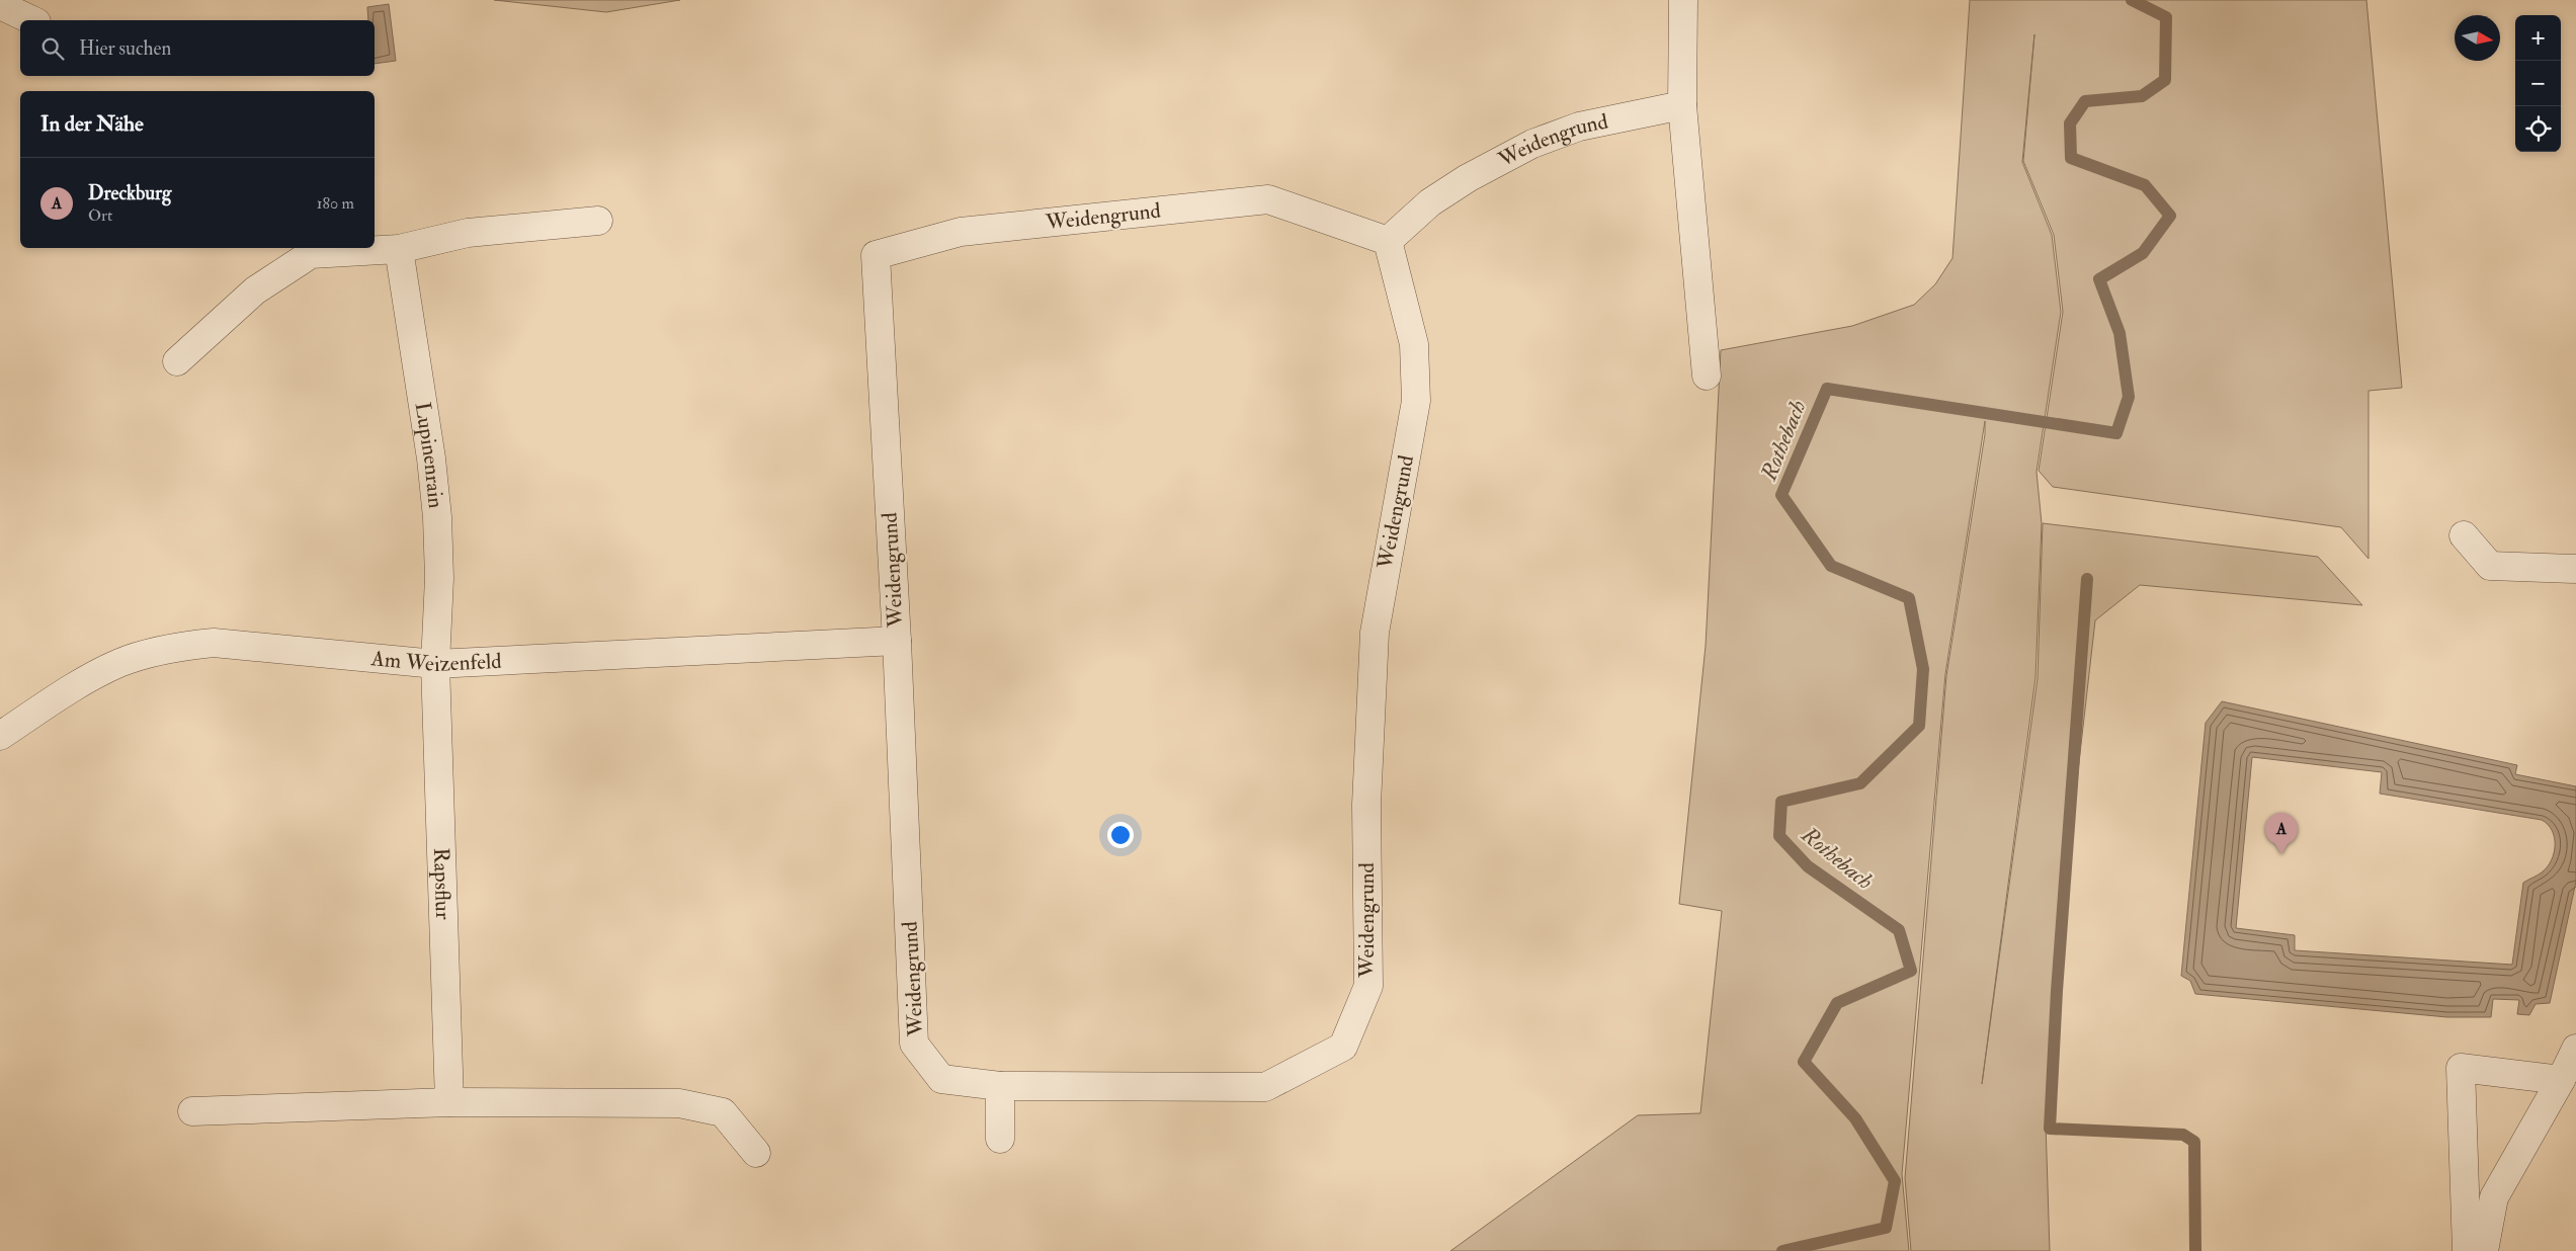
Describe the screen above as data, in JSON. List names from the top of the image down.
{
  "streets": {
    "street": [
      "Weidengrund",
      "Lupinenrain",
      "Am Weizenfeld",
      "Rapsflur"
    ]
  },
  "crossings": [
    ["Weidengrund", "Am Weizenfeld"],
    ["Lupinenrain", "Am Weizenfeld"],
    ["Lupinenrain", "Rapsflur"],
    ["Am Weizenfeld", "Rapsflur"]
  ],
  "water": ["Rothebach"],
  "north": "right",
  "page": {
    "map_buttons": ["+", "−"],
    "search": "Hier suchen",
    "heading": "In der Nähe",
    "list": [
      {
        "mark": "A",
        "name": "Dreckburg",
        "note": "Ort",
        "value": "180 m"
      }
    ],
    "pins": "A"
  }
}
